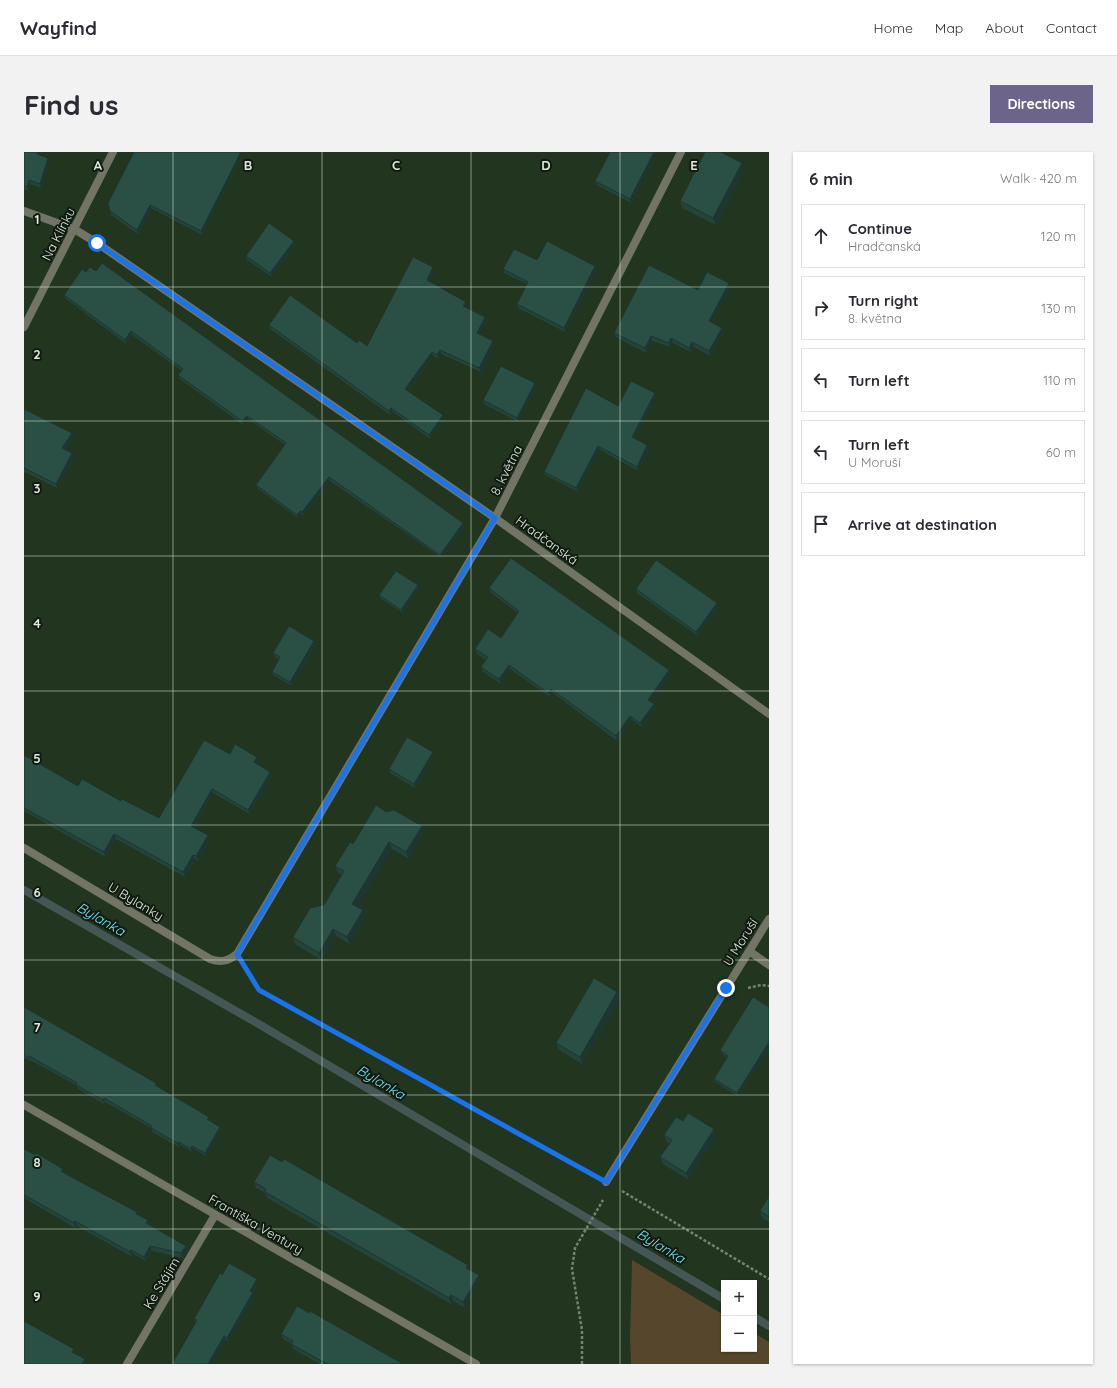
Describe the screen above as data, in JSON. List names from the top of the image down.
{
  "streets": {
    "street": [
      "Na Klínku",
      "8. května",
      "Hradčanská",
      "U Bylanky",
      "U Moruší",
      "Františka Ventury",
      "Ke Stájím"
    ]
  },
  "crossings": [
    ["Na Klínku", "Hradčanská"],
    ["8. května", "Hradčanská"],
    ["8. května", "U Bylanky"],
    ["Františka Ventury", "Ke Stájím"]
  ],
  "water": ["Bylanka"],
  "page": {
    "header": "Wayfind",
    "nav": [
      "Home",
      "Map",
      "About",
      "Contact"
    ],
    "buttons": "Directions",
    "title": "Find us",
    "heading": ["6 min", "Walk · 420 m"],
    "list": [
      ["Continue", "Hradčanská", "120 m"],
      ["Turn right", "8. května", "130 m"],
      ["Turn left", "110 m"],
      ["Turn left", "U Moruší", "60 m"],
      "Arrive at destination"
    ],
    "map_buttons": ["+", "−"]
  },
  "grid": {
    "columns": [
      "A",
      "B",
      "C",
      "D",
      "E"
    ],
    "rows": [
      "1",
      "2",
      "3",
      "4",
      "5",
      "6",
      "7",
      "8",
      "9"
    ]
  }
}
